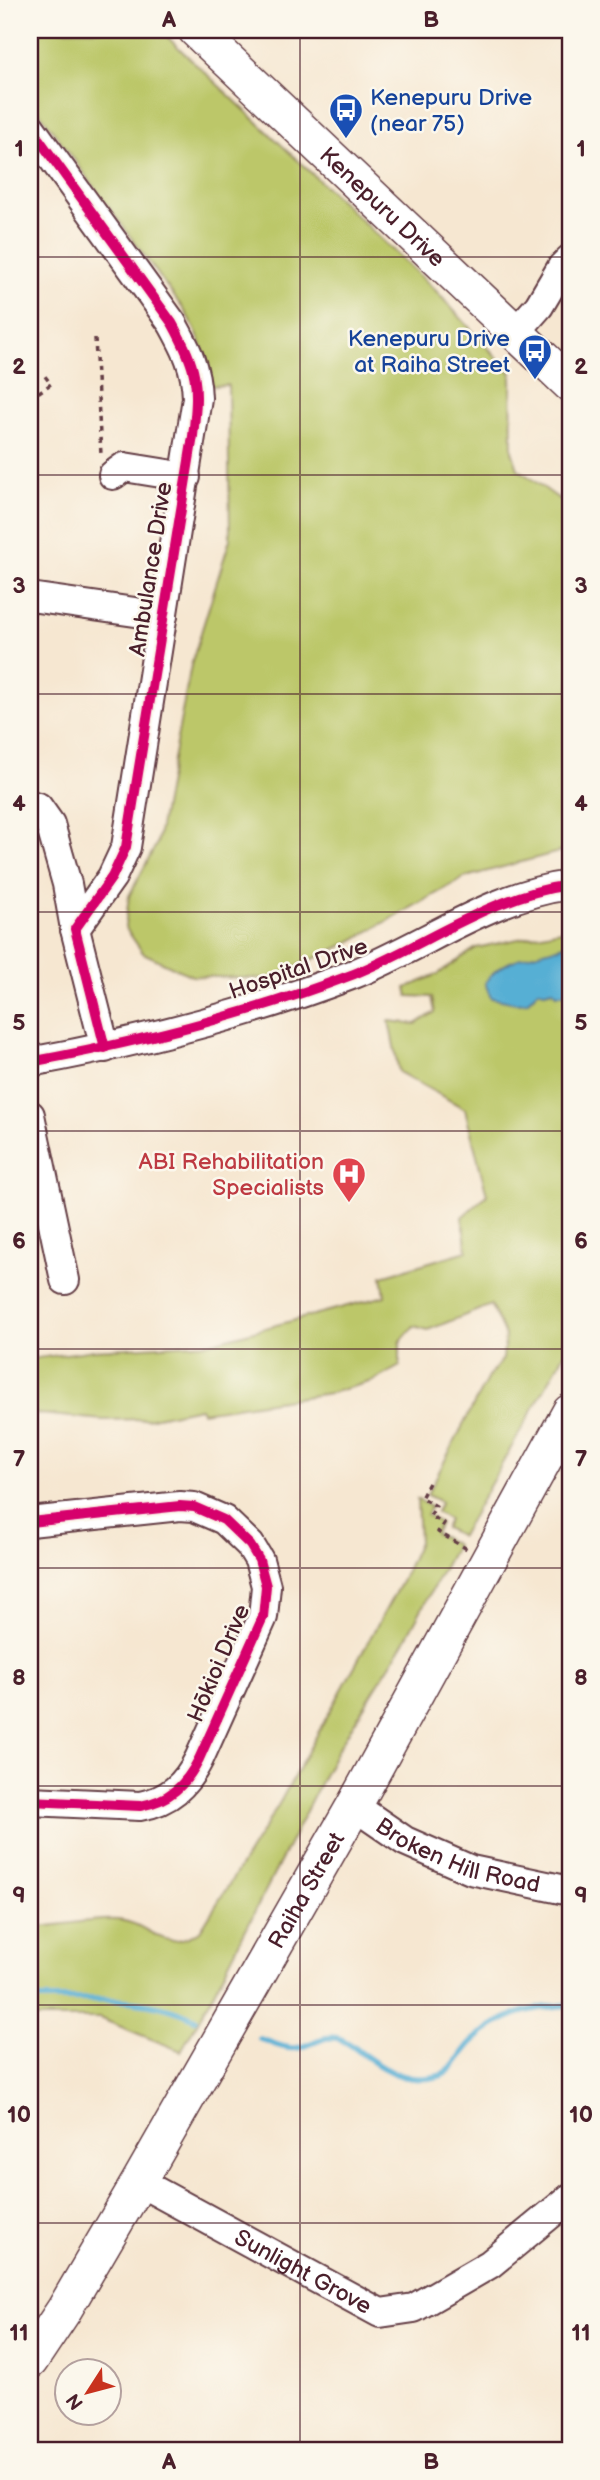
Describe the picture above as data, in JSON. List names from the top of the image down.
{
  "streets": {
    "main road": ["Kenepuru Drive", "Raiha Street"],
    "street": [
      "Ambulance Drive",
      "Hospital Drive",
      "Hōkioi Drive",
      "Broken Hill Road",
      "Sunlight Grove"
    ]
  },
  "crossings": [
    ["Broken Hill Road", "Raiha Street"],
    ["Raiha Street", "Sunlight Grove"]
  ],
  "places": {
    "bus stop": ["Kenepuru Drive (near 75)", "Kenepuru Drive at Raiha Street"],
    "hospital": ["ABI Rehabilitation Specialists"]
  },
  "north": "bottom left",
  "grid": {
    "columns": ["A", "B"],
    "rows": [
      "1",
      "2",
      "3",
      "4",
      "5",
      "6",
      "7",
      "8",
      "9",
      "10",
      "11"
    ]
  }
}
